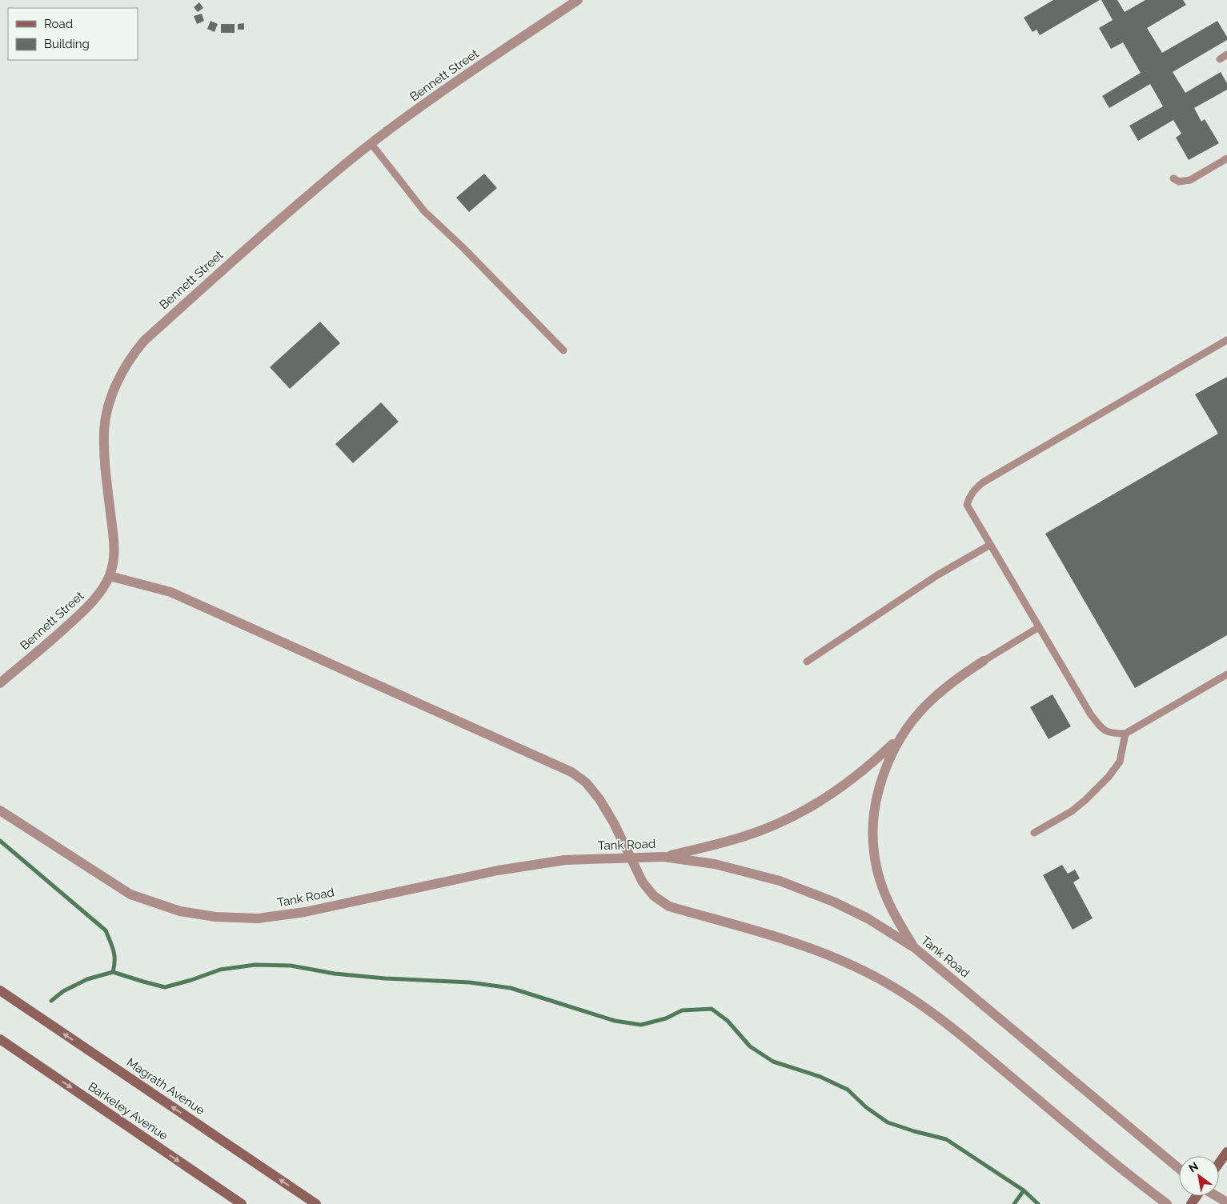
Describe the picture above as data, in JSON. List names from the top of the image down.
{
  "streets": {
    "main road": ["Magrath Avenue", "Barkeley Avenue"],
    "street": ["Bennett Street", "Tank Road"]
  },
  "one_way": ["Magrath Avenue", "Barkeley Avenue"],
  "legend": ["Road", "Building"],
  "north": "top left"
}
